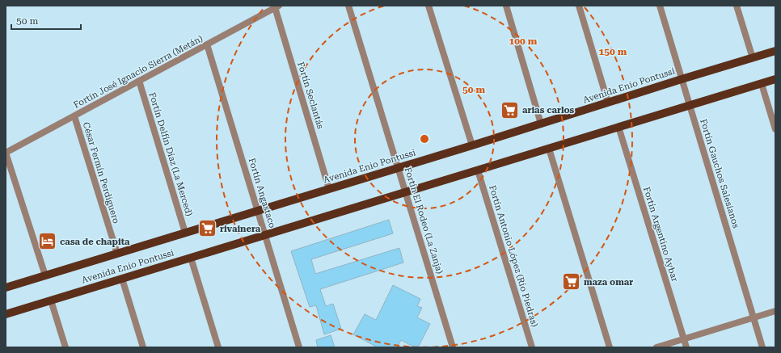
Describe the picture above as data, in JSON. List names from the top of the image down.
{
  "streets": {
    "main road": ["Avenida Enio Pontussi"],
    "street": [
      "Fortín José Ignacio Sierra (Metán)",
      "Fortín Seclantás",
      "Fortín Delfín Díaz (La Merced)",
      "César Fermín Perdiguero",
      "Fortín Gauchos Salesianos",
      "Fortín Angastaco",
      "Fortín El Rodeo (La Zanja)",
      "Fortín Argentino Aybar",
      "Fortín Antonio López (Río Piedras)"
    ]
  },
  "crossings": [
    ["Fortín José Ignacio Sierra (Metán)", "Fortín Seclantás"],
    ["Fortín José Ignacio Sierra (Metán)", "Fortín Delfín Díaz (La Merced)"],
    ["Fortín José Ignacio Sierra (Metán)", "César Fermín Perdiguero"],
    ["Fortín José Ignacio Sierra (Metán)", "Fortín Angastaco"],
    ["Avenida Enio Pontussi", "Fortín Seclantás"],
    ["Avenida Enio Pontussi", "Fortín Delfín Díaz (La Merced)"],
    ["Avenida Enio Pontussi", "César Fermín Perdiguero"],
    ["Avenida Enio Pontussi", "Fortín Gauchos Salesianos"],
    ["Avenida Enio Pontussi", "Fortín Angastaco"],
    ["Avenida Enio Pontussi", "Fortín El Rodeo (La Zanja)"],
    ["Avenida Enio Pontussi", "Fortín Argentino Aybar"],
    ["Avenida Enio Pontussi", "Fortín Antonio López (Río Piedras)"]
  ],
  "places": {
    "supermarket": ["arias carlos", "rivainera", "maza omar"],
    "hotel": ["casa de chapita"]
  },
  "scale_bar": "50 m",
  "rings": ["100 m", "150 m", "50 m"]
}
